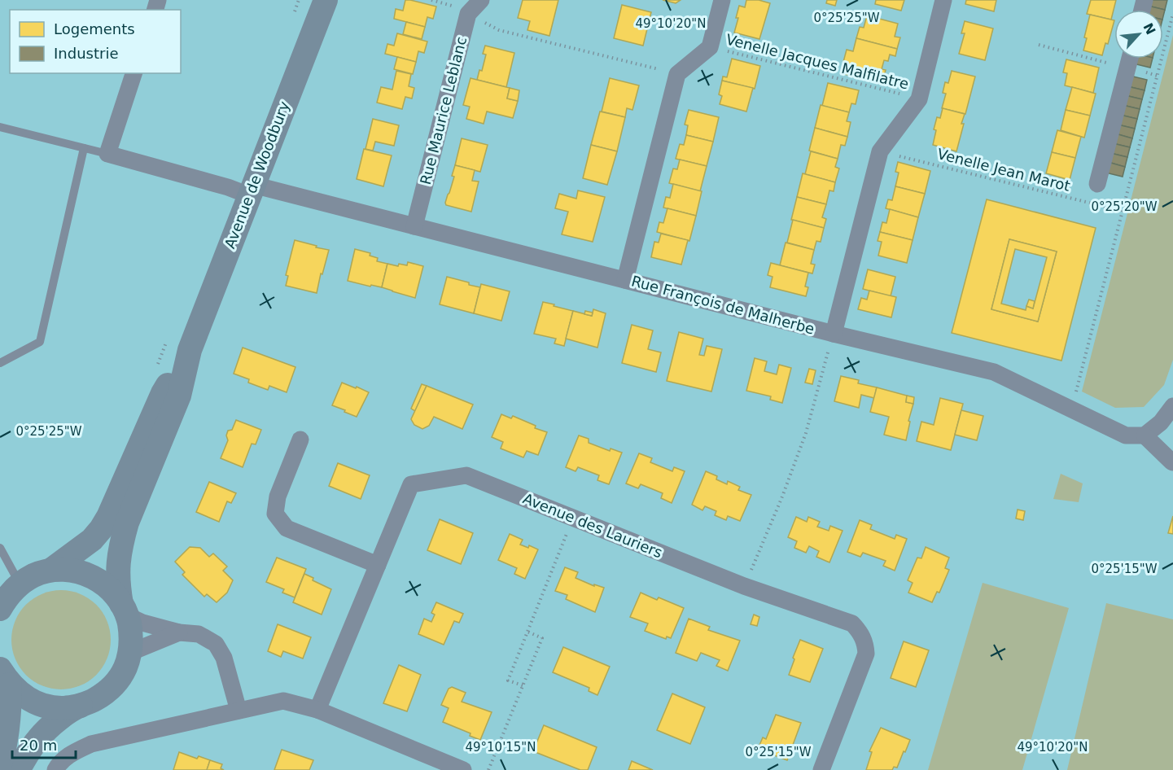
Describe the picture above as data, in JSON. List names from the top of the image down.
{
  "streets": {
    "street": [
      "Rue Maurice Leblanc",
      "Avenue de Woodbury",
      "Rue François de Malherbe",
      "Avenue des Lauriers"
    ],
    "path": ["Venelle Jacques Malfilatre", "Venelle Jean Marot"]
  },
  "crossings": [
    ["Rue Maurice Leblanc", "Rue François de Malherbe"],
    ["Avenue de Woodbury", "Rue François de Malherbe"]
  ],
  "legend": ["Logements", "Industrie"],
  "scale_bar": "20 m",
  "north": "top right",
  "coordinates": [
    "0°25'25\"W",
    "49°10'20\"N",
    "0°25'20\"W",
    "0°25'15\"W",
    "49°10'15\"N"
  ]
}
